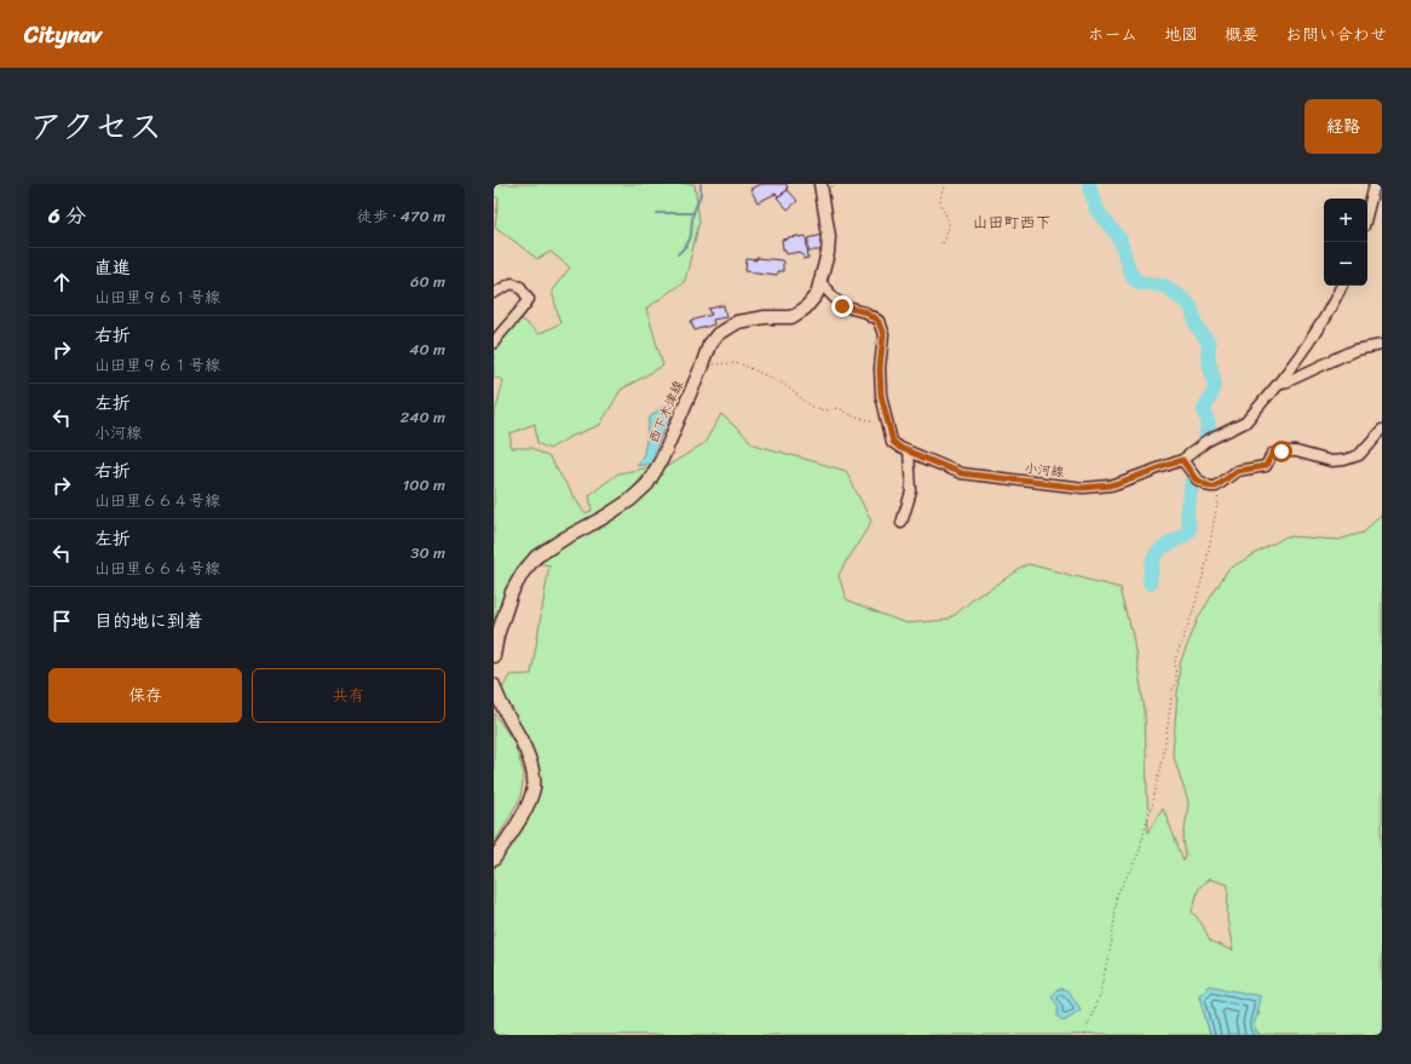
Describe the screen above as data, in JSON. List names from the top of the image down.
{
  "streets": {
    "street": ["西下木津線", "小河線"]
  },
  "crossings": [
    ["西下木津線", "小河線"]
  ],
  "districts": ["山田町西下"],
  "page": {
    "header": "Citynav",
    "nav": [
      "ホーム",
      "地図",
      "概要",
      "お問い合わせ"
    ],
    "title": "アクセス",
    "buttons": [
      "経路",
      ["保存", "共有"]
    ],
    "heading": ["6 分", "徒歩 · 470 m"],
    "map_buttons": ["+", "−"],
    "list": [
      ["直進", "山田里９６１号線", "60 m"],
      ["右折", "山田里９６１号線", "40 m"],
      ["左折", "小河線", "240 m"],
      ["右折", "山田里６６４号線", "100 m"],
      ["左折", "山田里６６４号線", "30 m"],
      "目的地に到着"
    ]
  }
}
